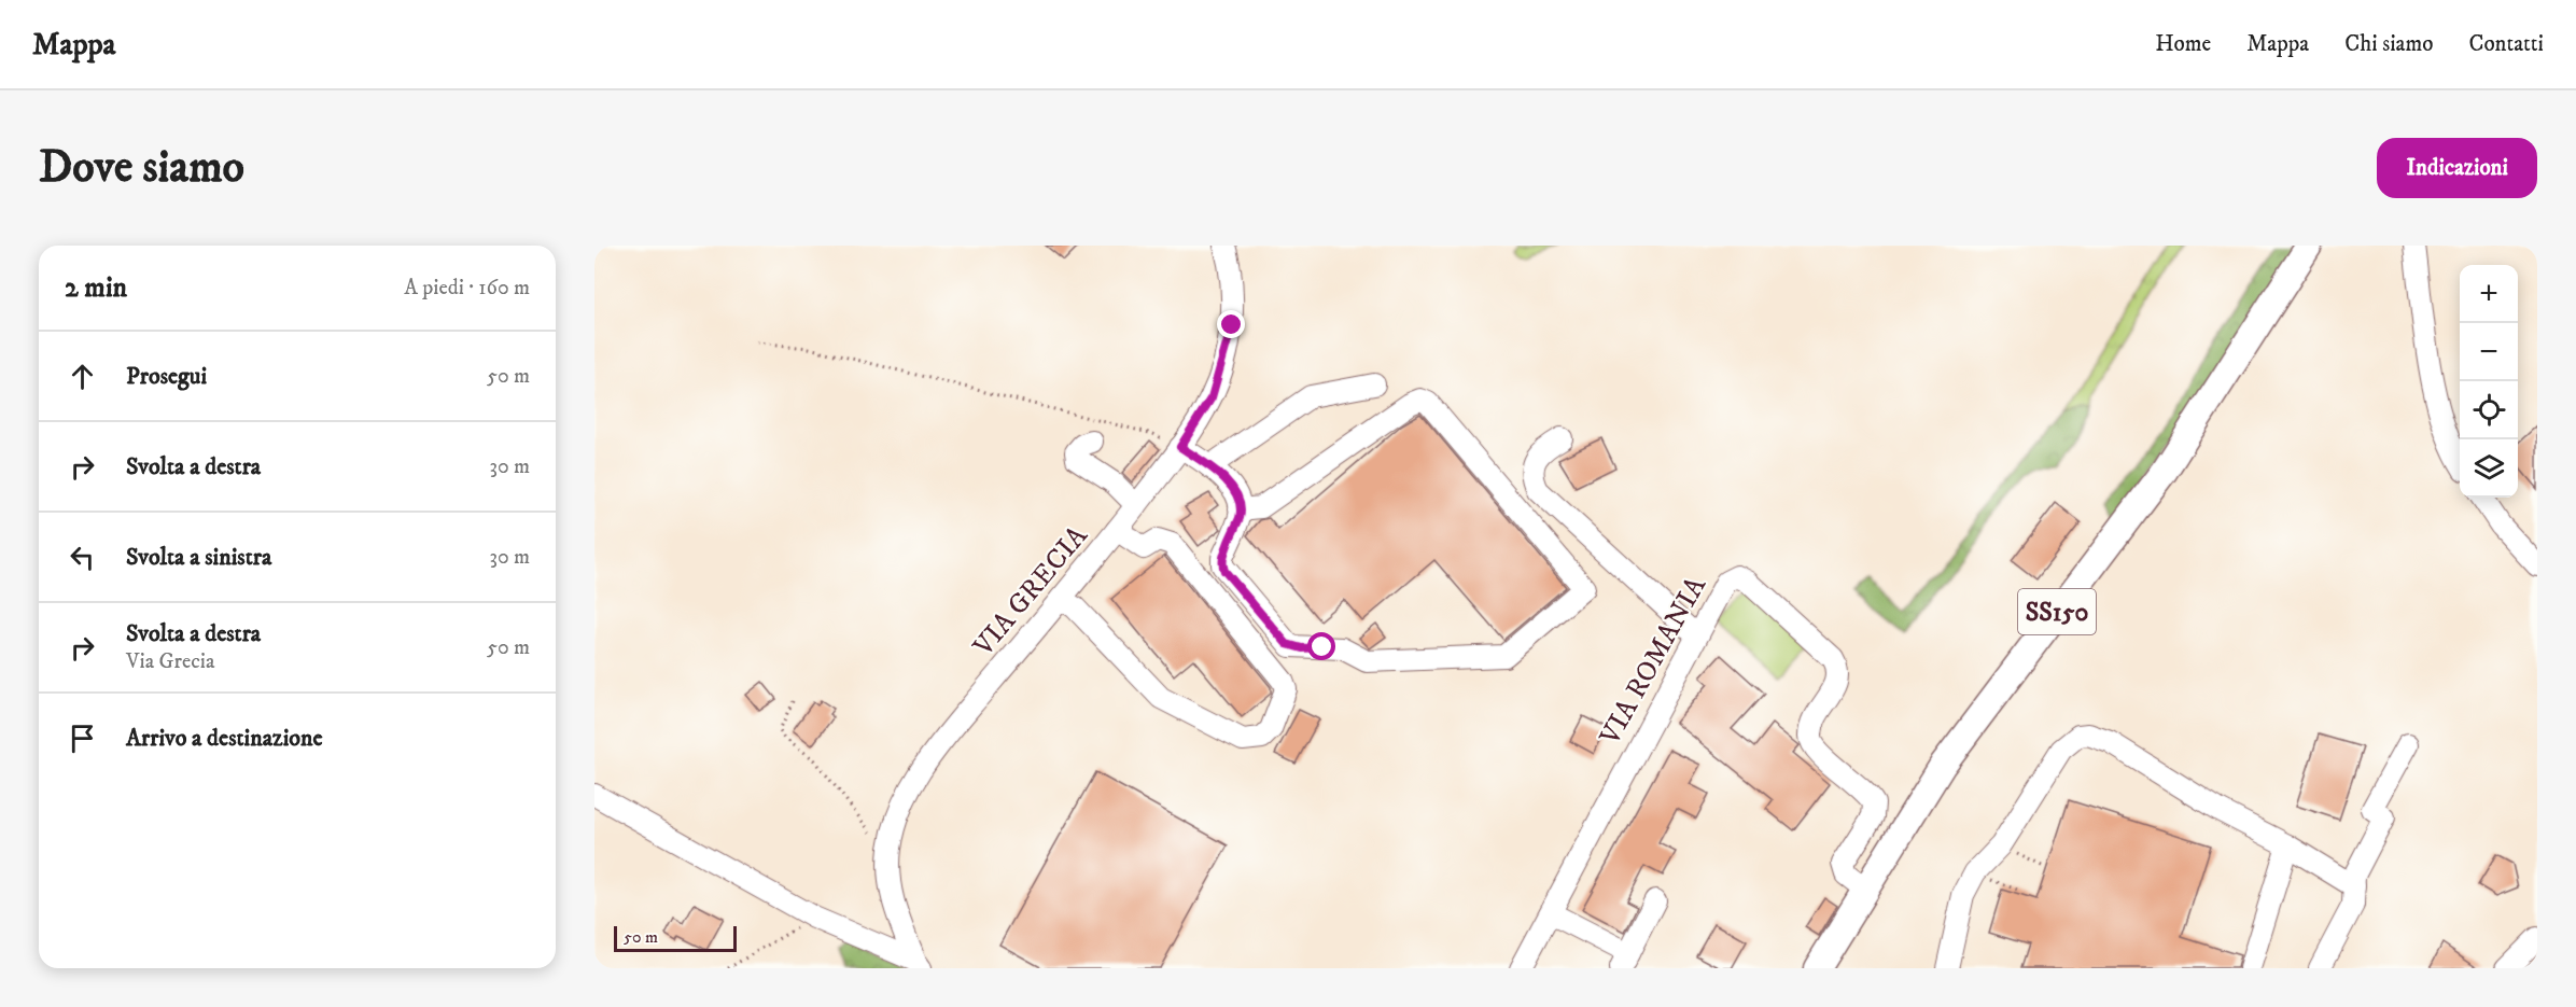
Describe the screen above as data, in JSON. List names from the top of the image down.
{
  "streets": {
    "main road": ["SS150"],
    "street": ["VIA GRECIA", "VIA ROMANIA"]
  },
  "crossings": [
    ["SS150", "VIA ROMANIA"]
  ],
  "scale_bar": "50 m",
  "page": {
    "header": "Mappa",
    "nav": [
      "Home",
      "Mappa",
      "Chi siamo",
      "Contatti"
    ],
    "buttons": "Indicazioni",
    "title": "Dove siamo",
    "heading": ["2 min", "A piedi · 160 m"],
    "map_buttons": ["+", "−"],
    "list": [
      ["Prosegui", "50 m"],
      ["Svolta a destra", "30 m"],
      ["Svolta a sinistra", "30 m"],
      ["Svolta a destra", "Via Grecia", "50 m"],
      "Arrivo a destinazione"
    ],
    "scale": "50 m"
  }
}
